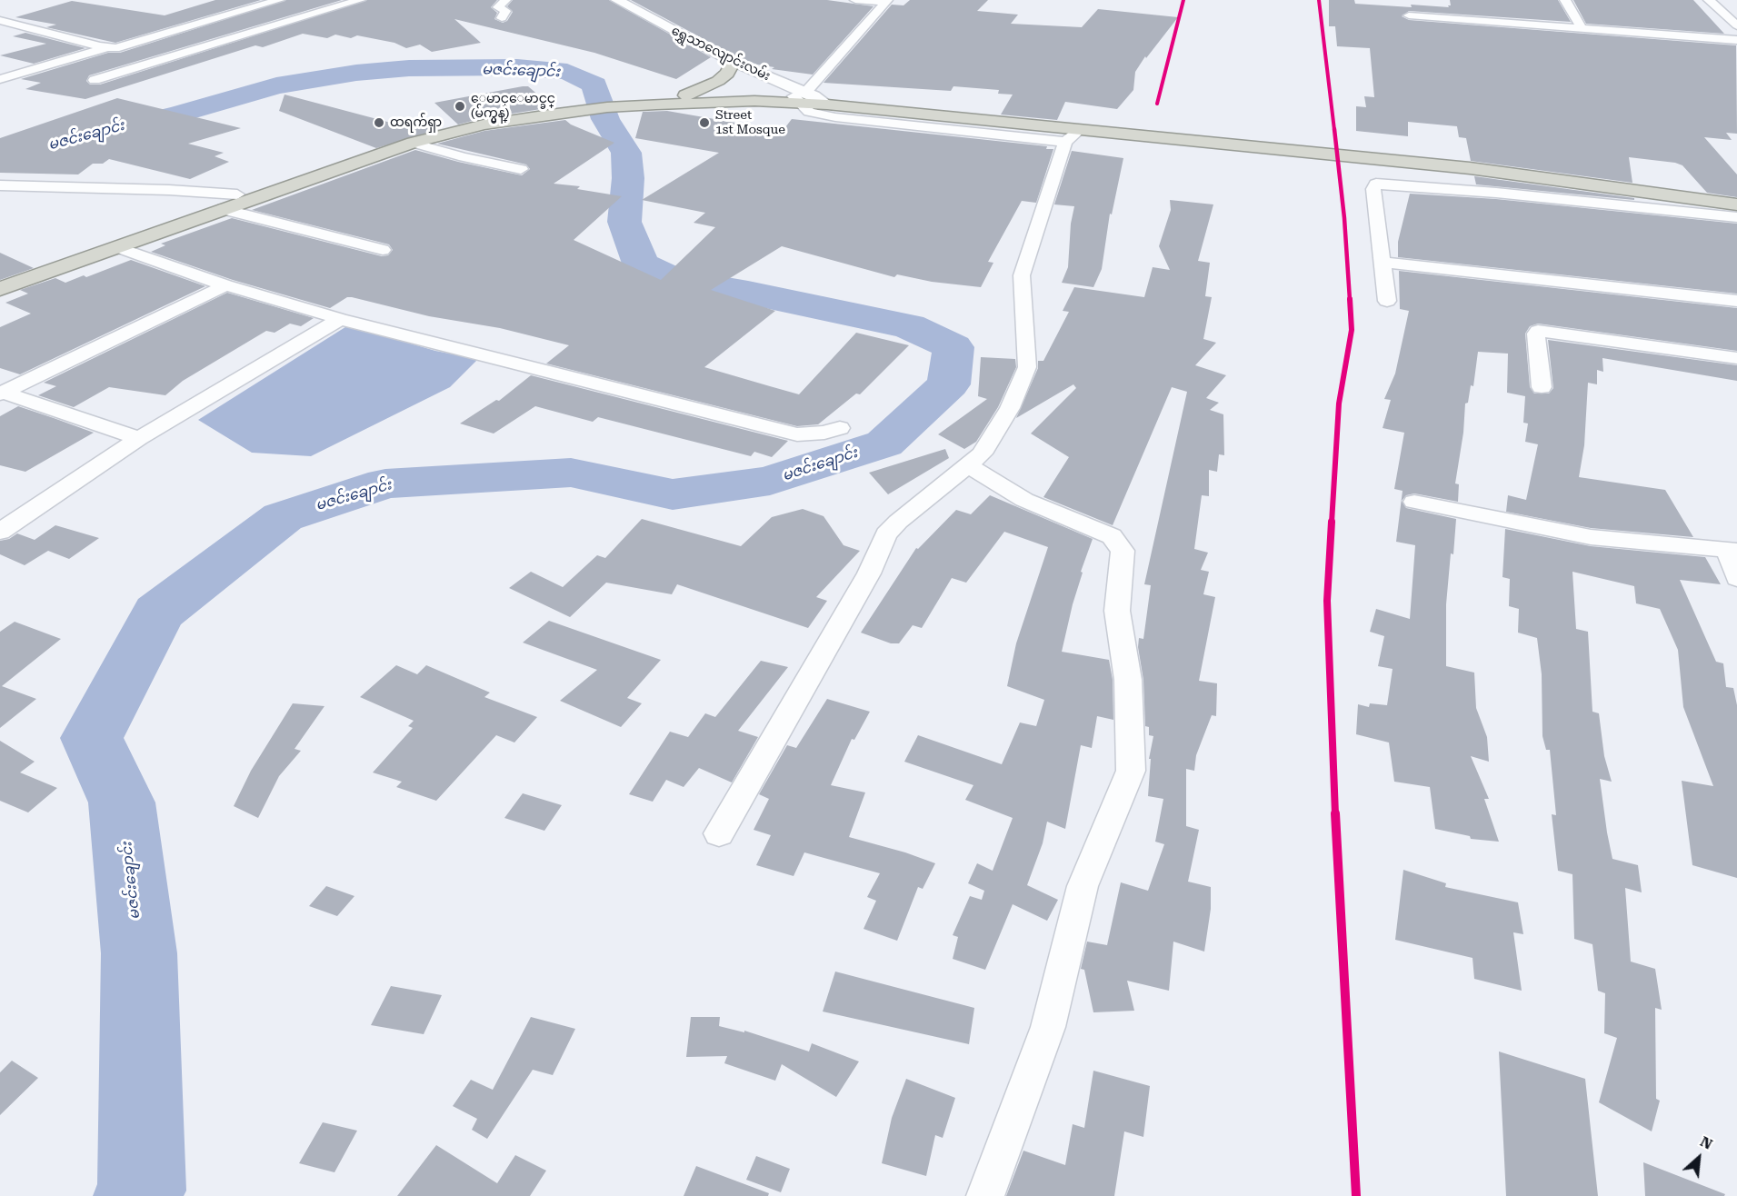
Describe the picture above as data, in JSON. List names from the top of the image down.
{
  "streets": {
    "street": ["ရွှေသာလျောင်းလမ်း"]
  },
  "water": ["မဇင်းချောင်း"],
  "places": ["ေမာင္ေမာင္ခင္ (မ်က္မွန္)", "ထရက်ရှာ", "Street 1st Mosque"],
  "north": "top right"
}
